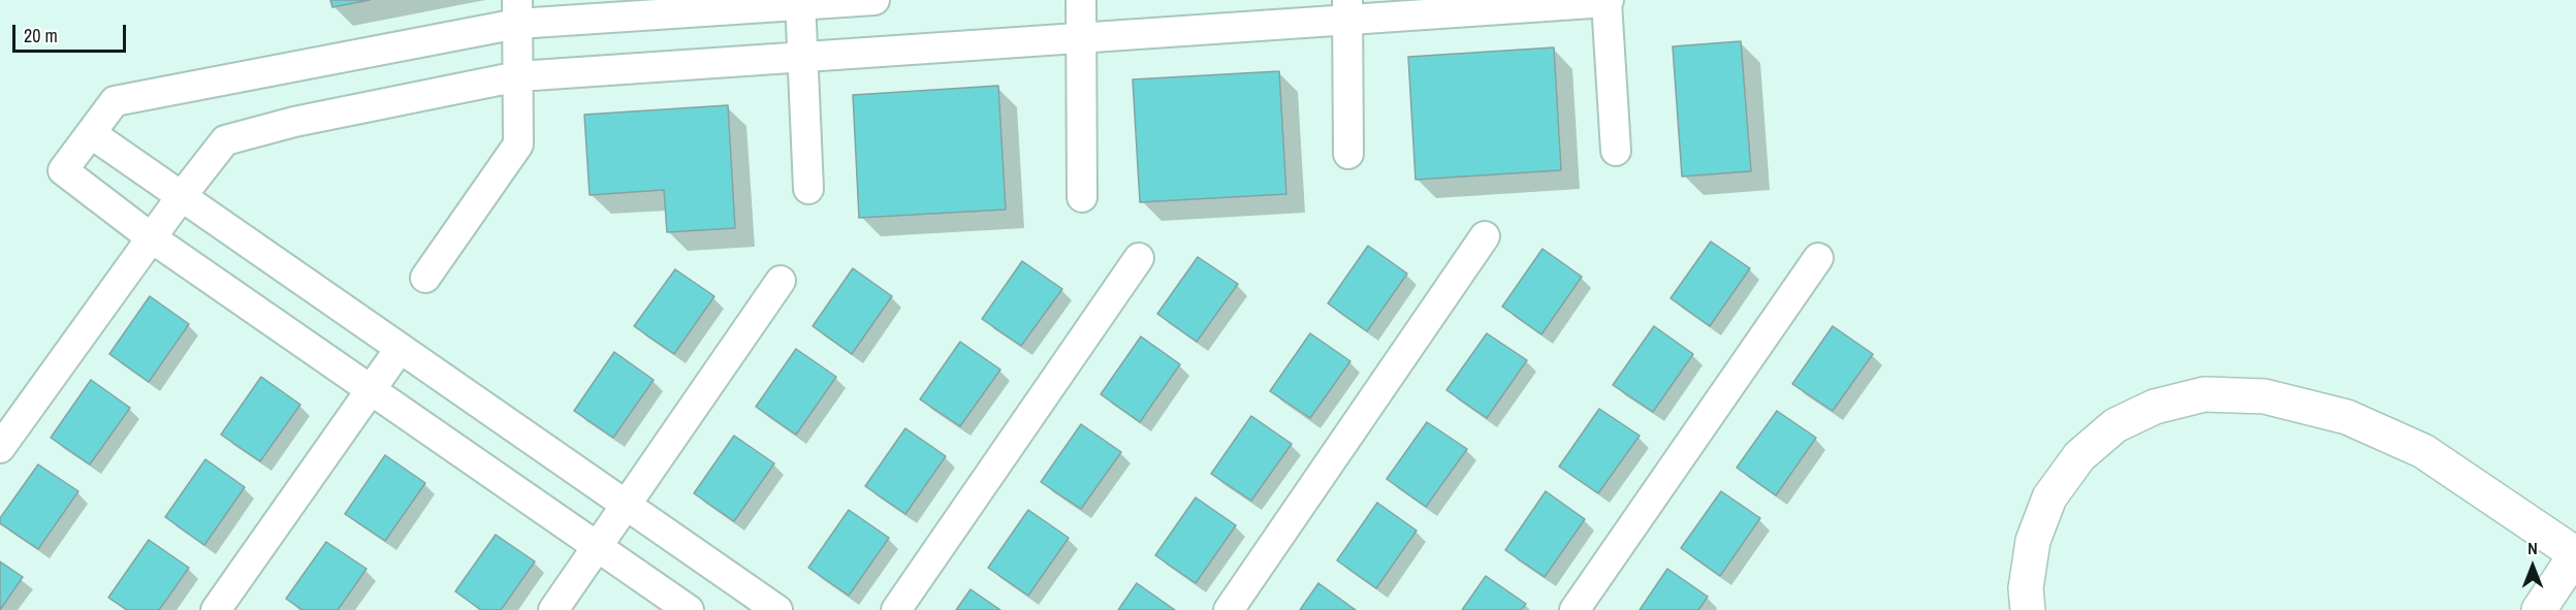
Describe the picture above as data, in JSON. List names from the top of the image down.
{
  "scale_bar": "20 m",
  "north": "top"
}
